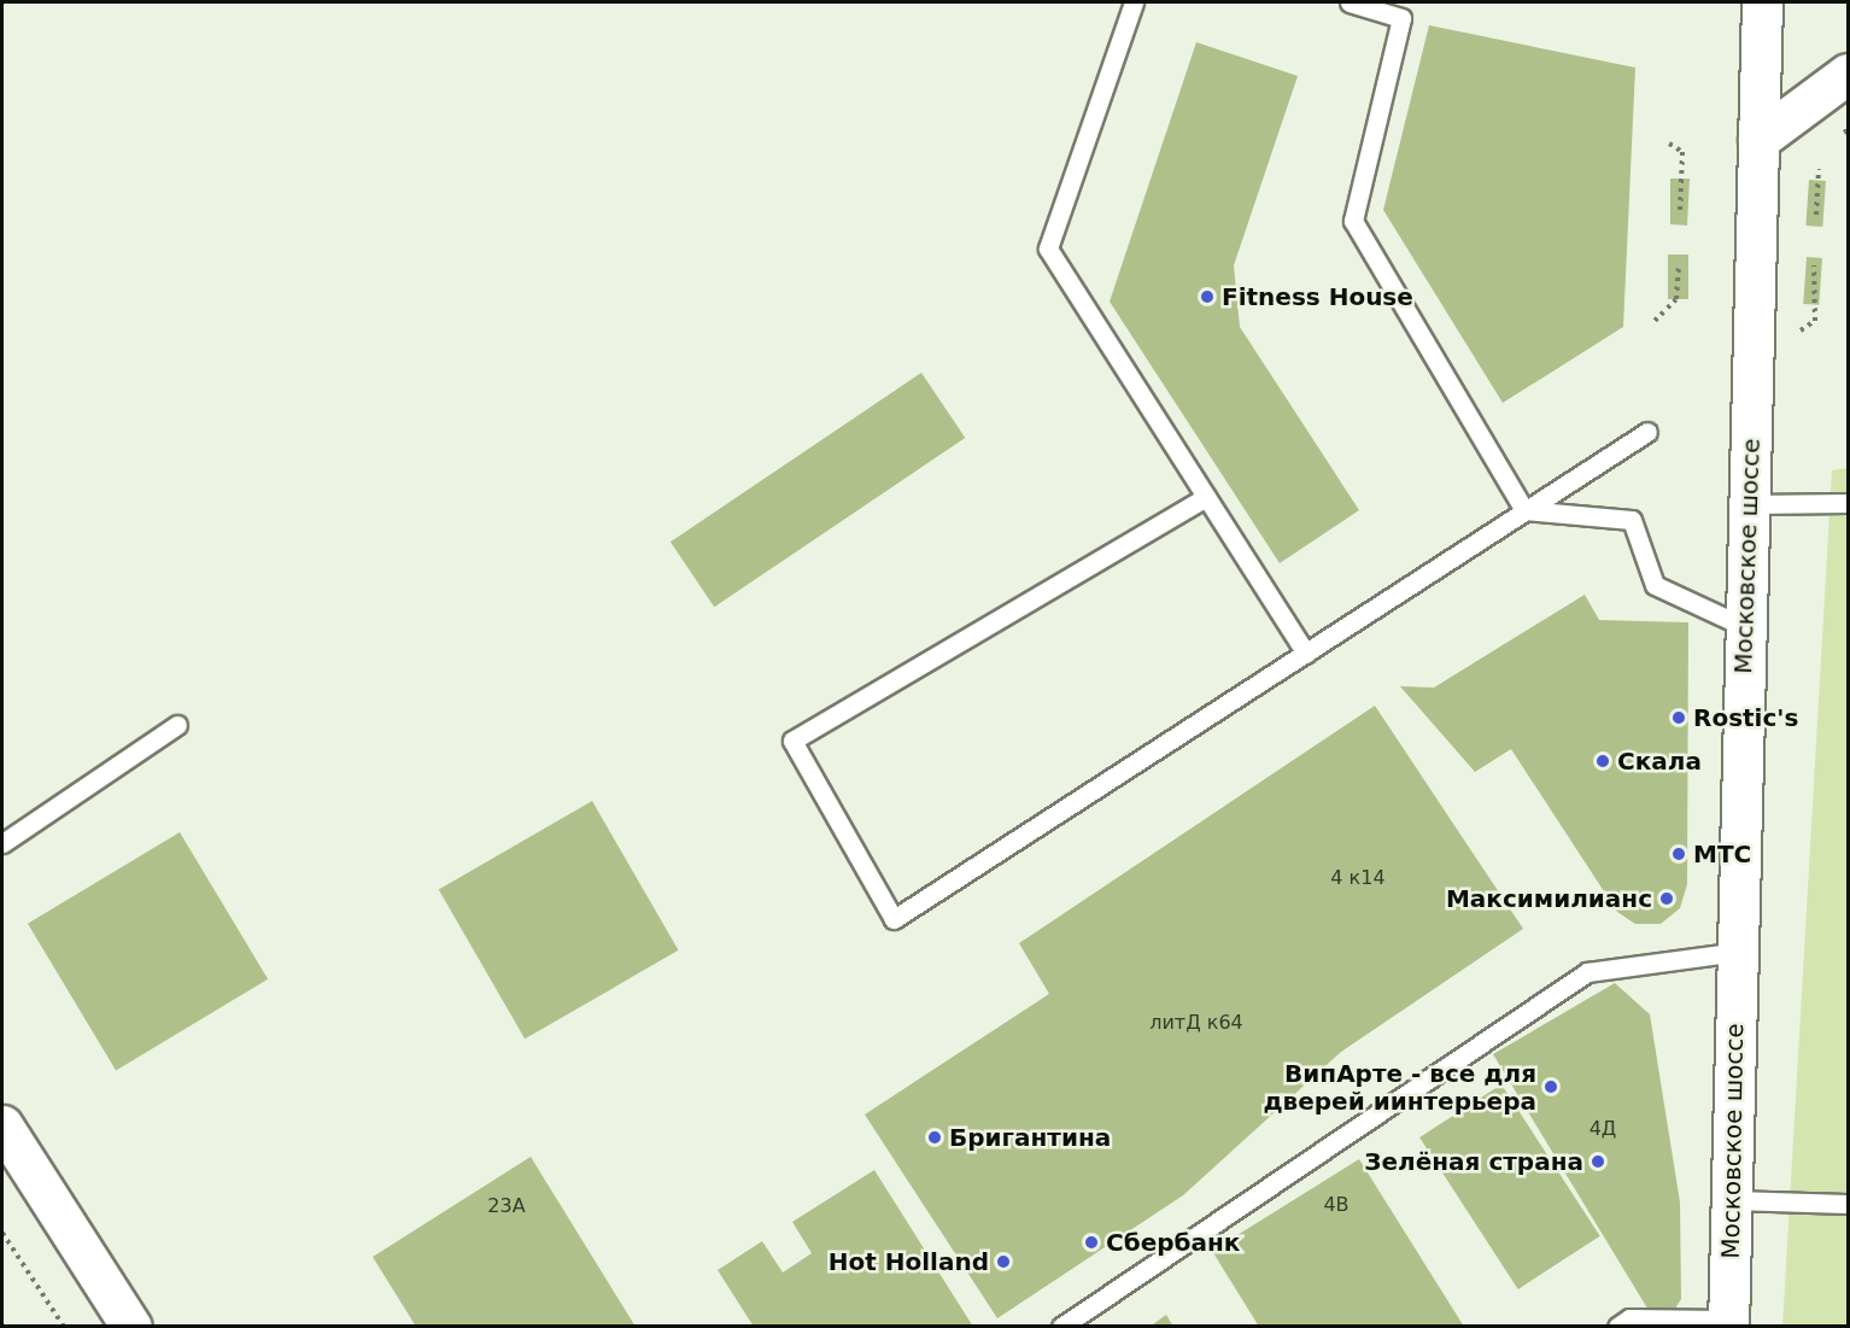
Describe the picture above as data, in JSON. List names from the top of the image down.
{
  "streets": {
    "main road": ["Московское шоссе"]
  },
  "places": [
    "Fitness House",
    "Rostic's",
    "Скала",
    "МТС",
    "Максимилианс",
    "ВипАрте - все для дверей иинтерьера",
    "Бригантина",
    "Зелёная страна",
    "Сбербанк",
    "Hot Holland"
  ],
  "house_numbers": [
    "4 к14",
    "литД к64",
    "4Д",
    "4В",
    "23А"
  ]
}
